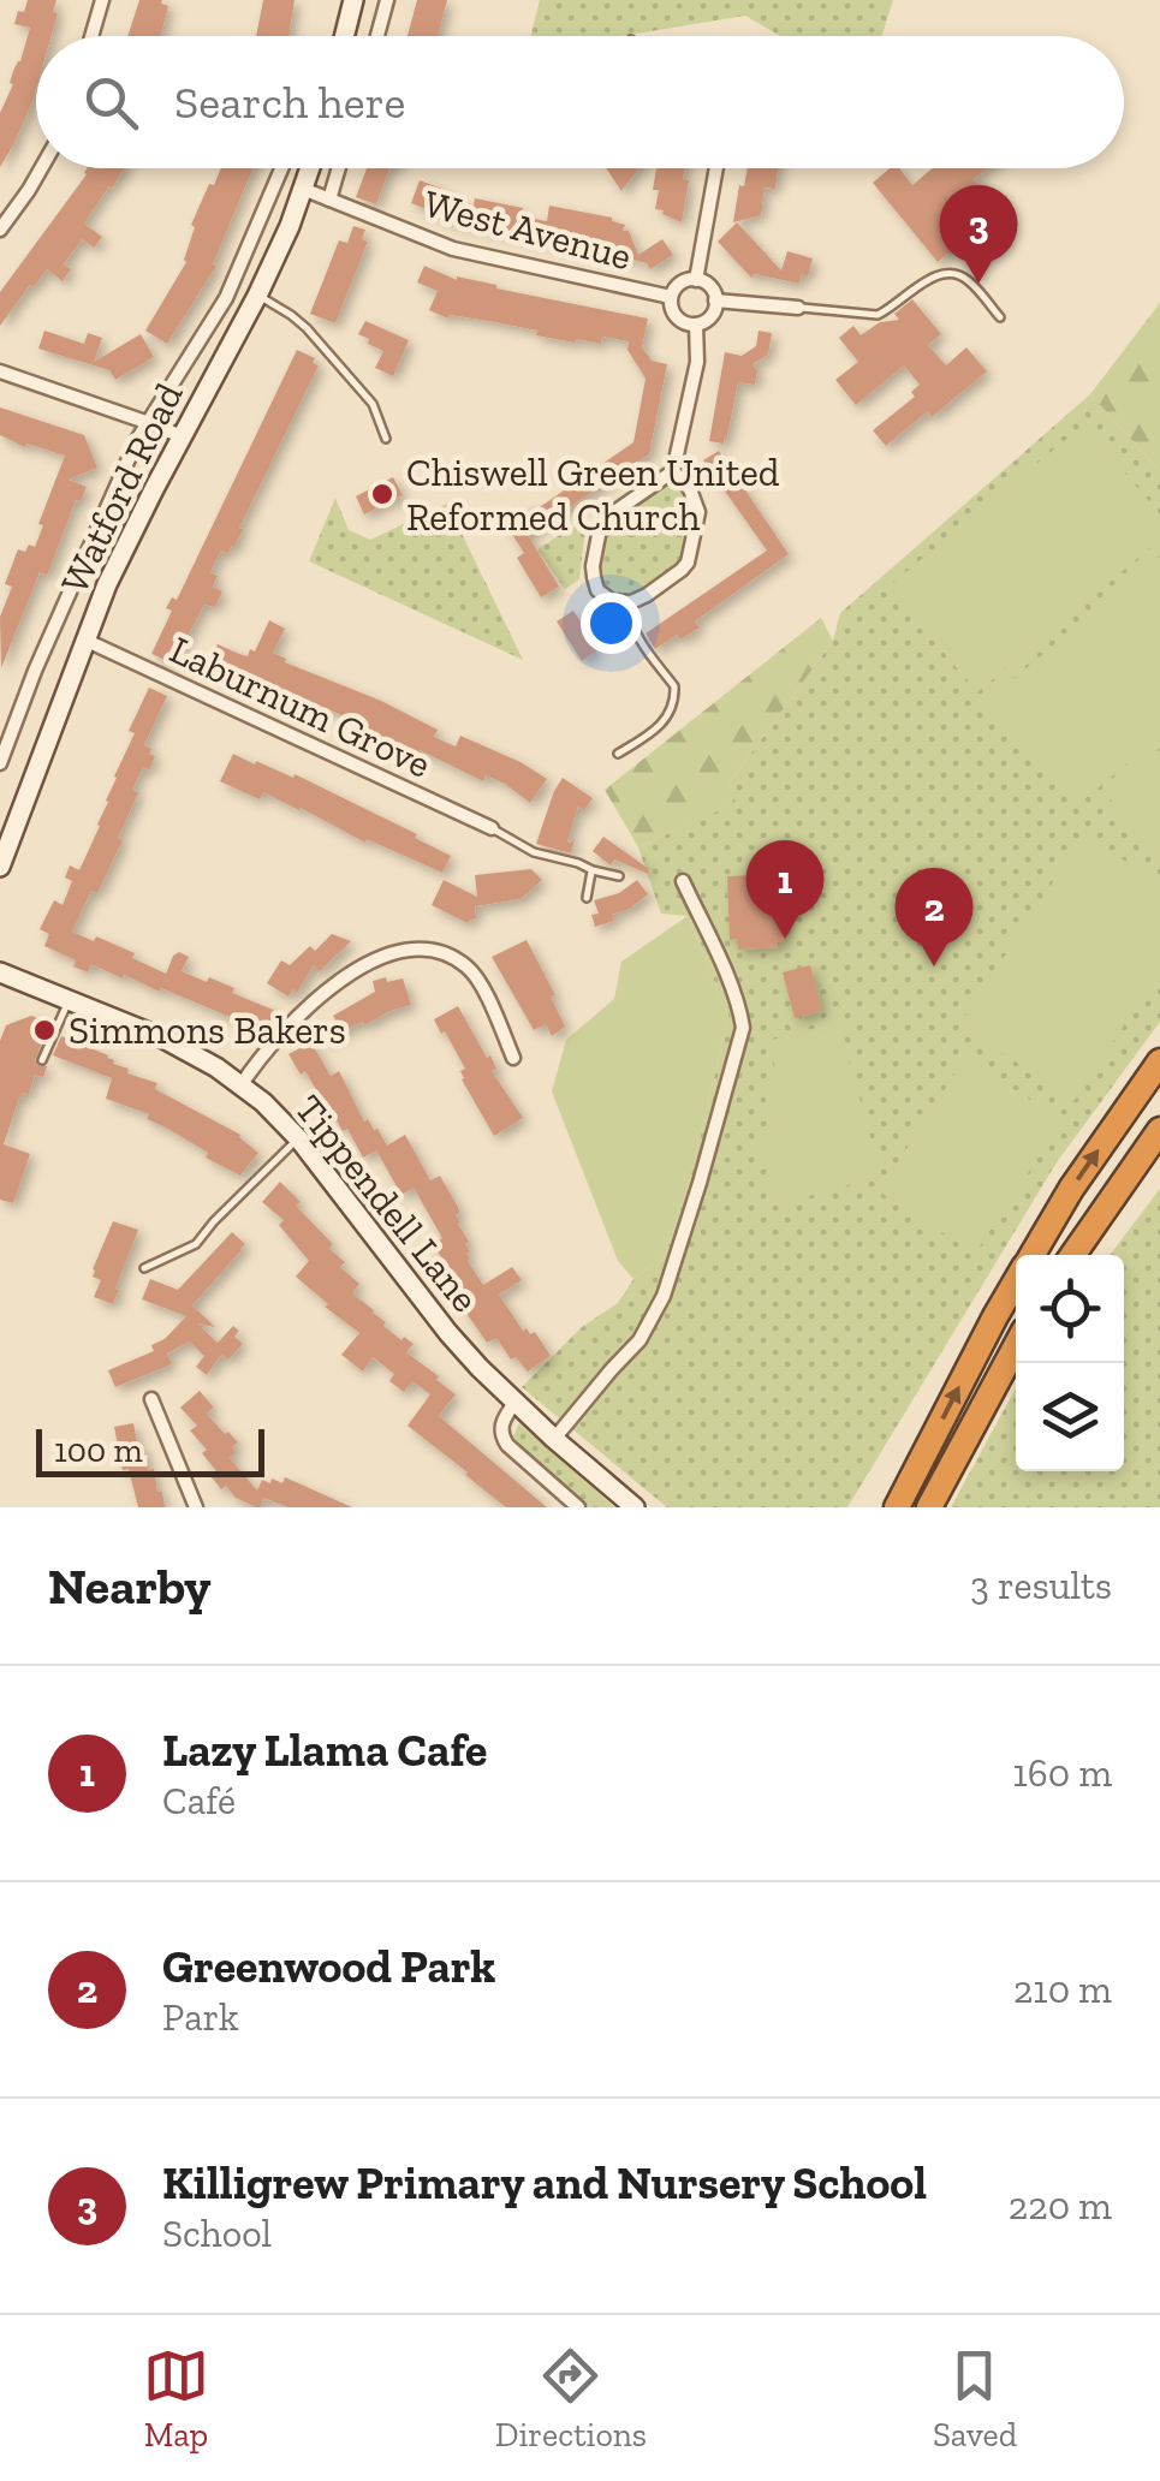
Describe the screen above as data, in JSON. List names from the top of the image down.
{
  "streets": {
    "street": [
      "West Avenue",
      "Watford Road",
      "Laburnum Grove",
      "Tippendell Lane"
    ]
  },
  "crossings": [
    ["West Avenue", "Watford Road"],
    ["Watford Road", "Laburnum Grove"]
  ],
  "places": ["Chiswell Green United Reformed Church", "Simmons Bakers"],
  "scale_bar": "100 m",
  "page": {
    "search": "Search here",
    "pins": ["3", "1", "2"],
    "scale": "100 m",
    "heading": ["Nearby", "3 results"],
    "list": [
      {
        "mark": "1",
        "name": "Lazy Llama Cafe",
        "note": "Café",
        "value": "160 m"
      },
      {
        "mark": "2",
        "name": "Greenwood Park",
        "note": "Park",
        "value": "210 m"
      },
      {
        "mark": "3",
        "name": "Killigrew Primary and Nursery School",
        "note": "School",
        "value": "220 m"
      }
    ],
    "nav": ["Map", "Directions", "Saved"]
  }
}
